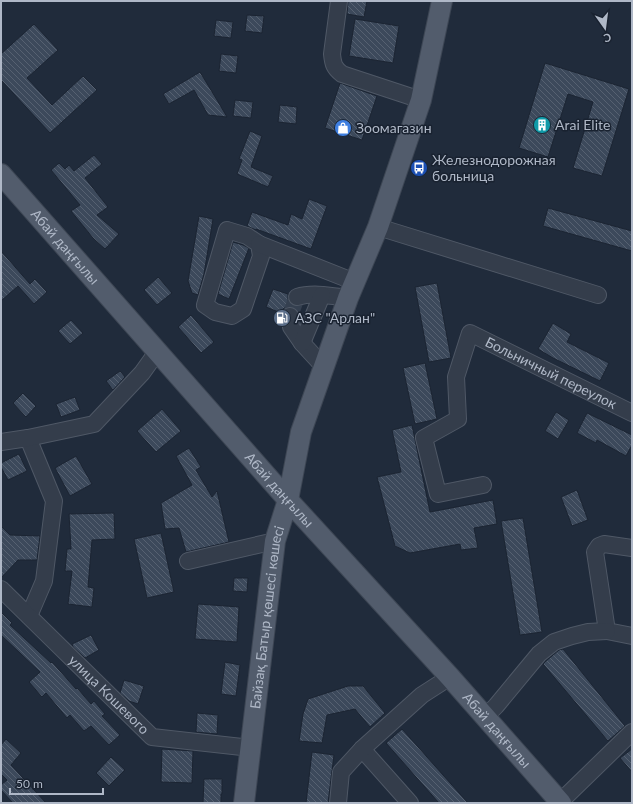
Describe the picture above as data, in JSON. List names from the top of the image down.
{
  "streets": {
    "main road": ["Абай даңғылы", "Байзақ Батыр қөшесі көшесі"],
    "street": ["Больничный переулок", "улица Кошевого"]
  },
  "crossings": [
    ["Абай даңғылы", "Байзақ Батыр қөшесі көшесі"],
    ["Байзақ Батыр қөшесі көшесі", "улица Кошевого"]
  ],
  "places": {
    "building": ["Arai Elite"],
    "shop": ["Зоомагазин"],
    "bus stop": ["Железнодорожная больница"],
    "fuel station": ["АЗС \"Арлан\""]
  },
  "scale_bar": "50 m",
  "north": "bottom"
}
